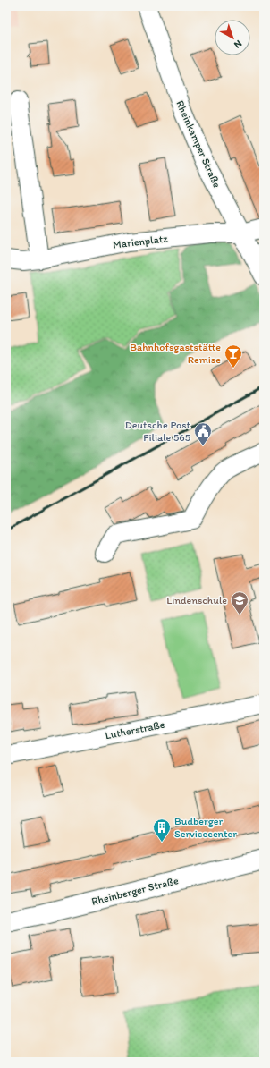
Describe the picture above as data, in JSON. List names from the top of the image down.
{
  "streets": {
    "main road": ["Rheinberger Straße"],
    "street": ["Rheinkamper Straße", "Marienplatz", "Lutherstraße"]
  },
  "crossings": [
    ["Rheinkamper Straße", "Marienplatz"]
  ],
  "places": {
    "bar": ["Bahnhofsgaststätte Remise"],
    "public building": ["Deutsche Post Filiale 565"],
    "school or university": ["Lindenschule"],
    "building": ["Budberger Servicecenter"]
  },
  "north": "bottom right"
}
